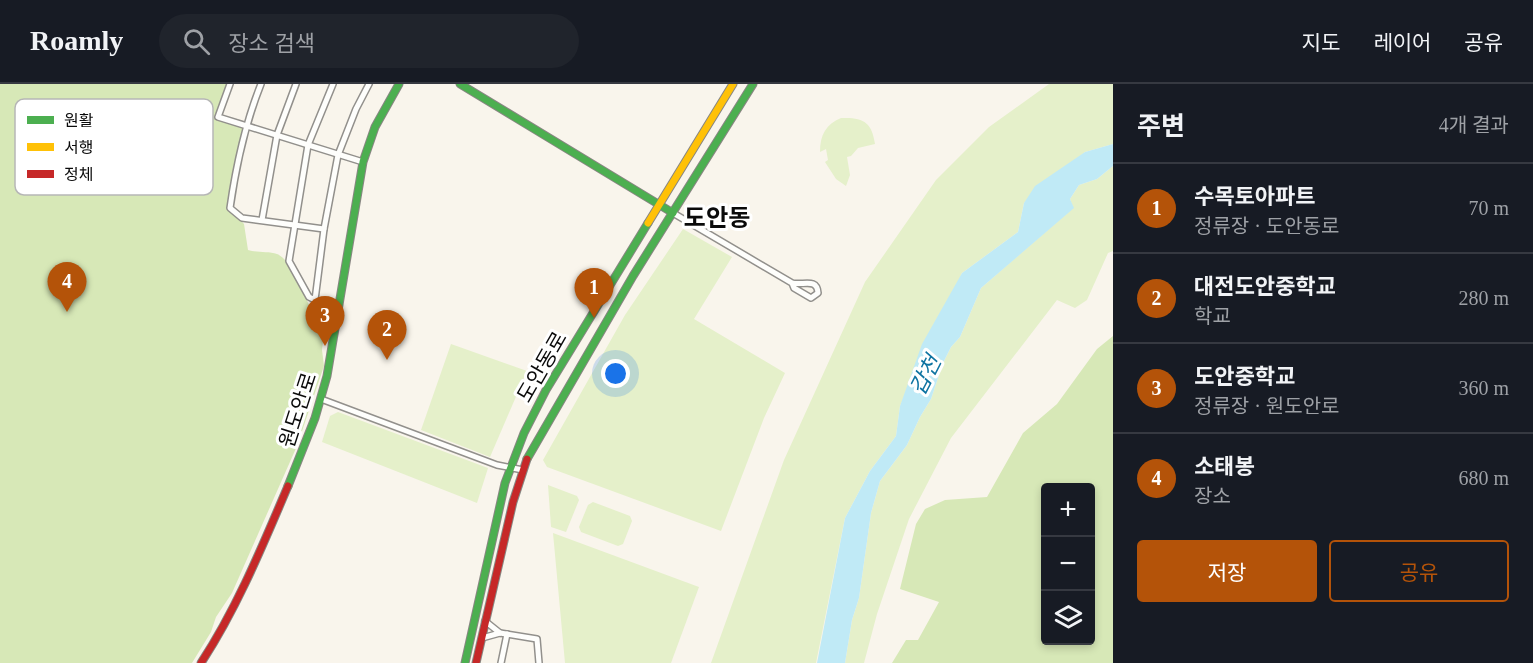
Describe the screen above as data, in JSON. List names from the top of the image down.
{
  "streets": {
    "main road": ["도안동로", "원도안로"]
  },
  "districts": ["도안동"],
  "water": ["갑천"],
  "legend": ["원활", "서행", "정체"],
  "page": {
    "header": "Roamly",
    "search": "장소 검색",
    "nav": ["지도", "레이어", "공유"],
    "heading": ["주변", "4개 결과"],
    "list": [
      {
        "mark": "1",
        "name": "수목토아파트",
        "note": "정류장 · 도안동로",
        "value": "70 m"
      },
      {
        "mark": "2",
        "name": "대전도안중학교",
        "note": "학교",
        "value": "280 m"
      },
      {
        "mark": "3",
        "name": "도안중학교",
        "note": "정류장 · 원도안로",
        "value": "360 m"
      },
      {
        "mark": "4",
        "name": "소태봉",
        "note": "장소",
        "value": "680 m"
      }
    ],
    "pins": [
      "4",
      "1",
      "3",
      "2"
    ],
    "map_buttons": ["+", "−"],
    "buttons": ["저장", "공유"]
  }
}
